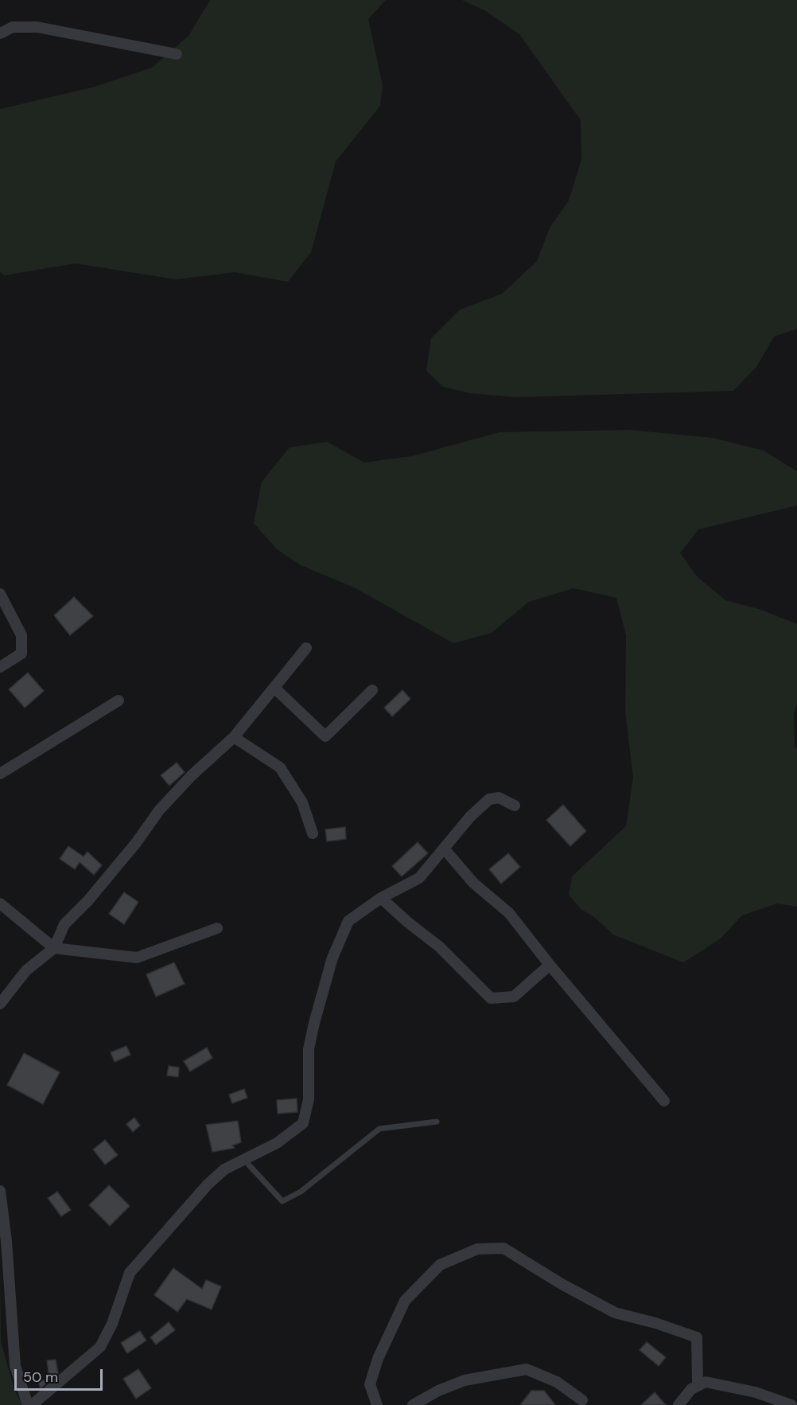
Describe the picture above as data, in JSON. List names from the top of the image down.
{
  "scale_bar": "50 m"
}
